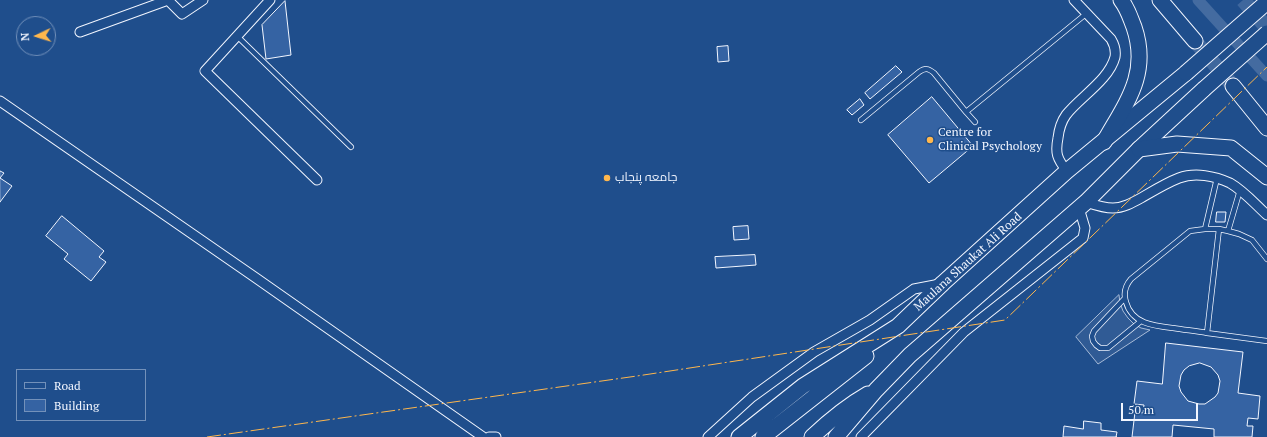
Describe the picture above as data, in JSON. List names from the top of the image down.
{
  "streets": {
    "main road": ["Maulana Shaukat Ali Road"]
  },
  "places": ["Centre for Clinical Psychology", "جامعہ پنجاب"],
  "legend": ["Road", "Building"],
  "scale_bar": "50 m",
  "north": "left"
}
